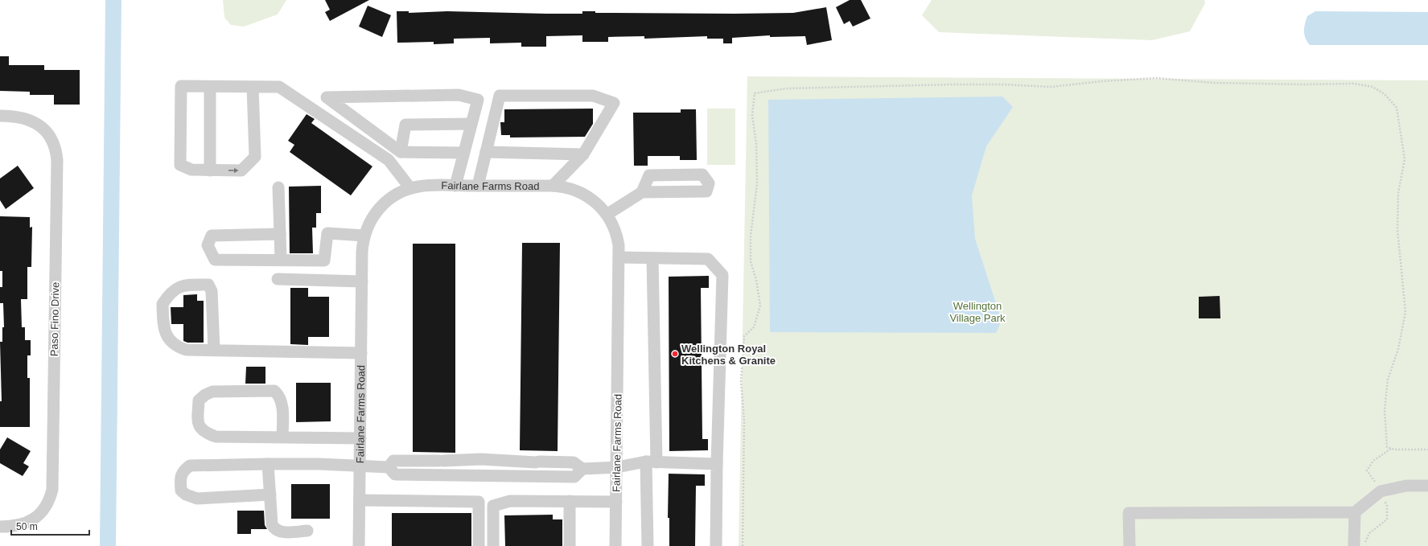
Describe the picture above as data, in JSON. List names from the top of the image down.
{
  "streets": {
    "street": ["Fairlane Farms Road", "Paso Fino Drive"]
  },
  "parks": ["Wellington Village Park"],
  "places": ["Wellington Royal Kitchens & Granite"],
  "scale_bar": "50 m"
}
